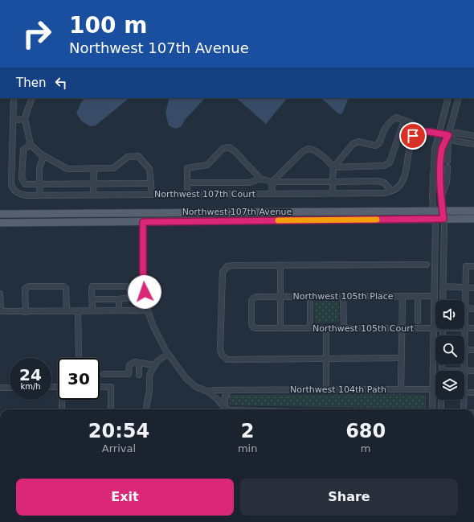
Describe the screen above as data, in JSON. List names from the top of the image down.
{
  "streets": {
    "main road": ["Northwest 107th Avenue"],
    "street": [
      "Northwest 107th Court",
      "Northwest 105th Place",
      "Northwest 105th Court",
      "Northwest 104th Path"
    ]
  },
  "crossings": [
    ["Northwest 105th Place", "Northwest 105th Court"]
  ],
  "page": {
    "turn": ["100 m", "Northwest 107th Avenue"],
    "then": "Then",
    "speed": "24 km/h",
    "limit": "30",
    "eta": [
      "20:54",
      "Arrival",
      "2",
      "min",
      "680",
      "m"
    ],
    "buttons": ["Exit", "Share"]
  }
}
